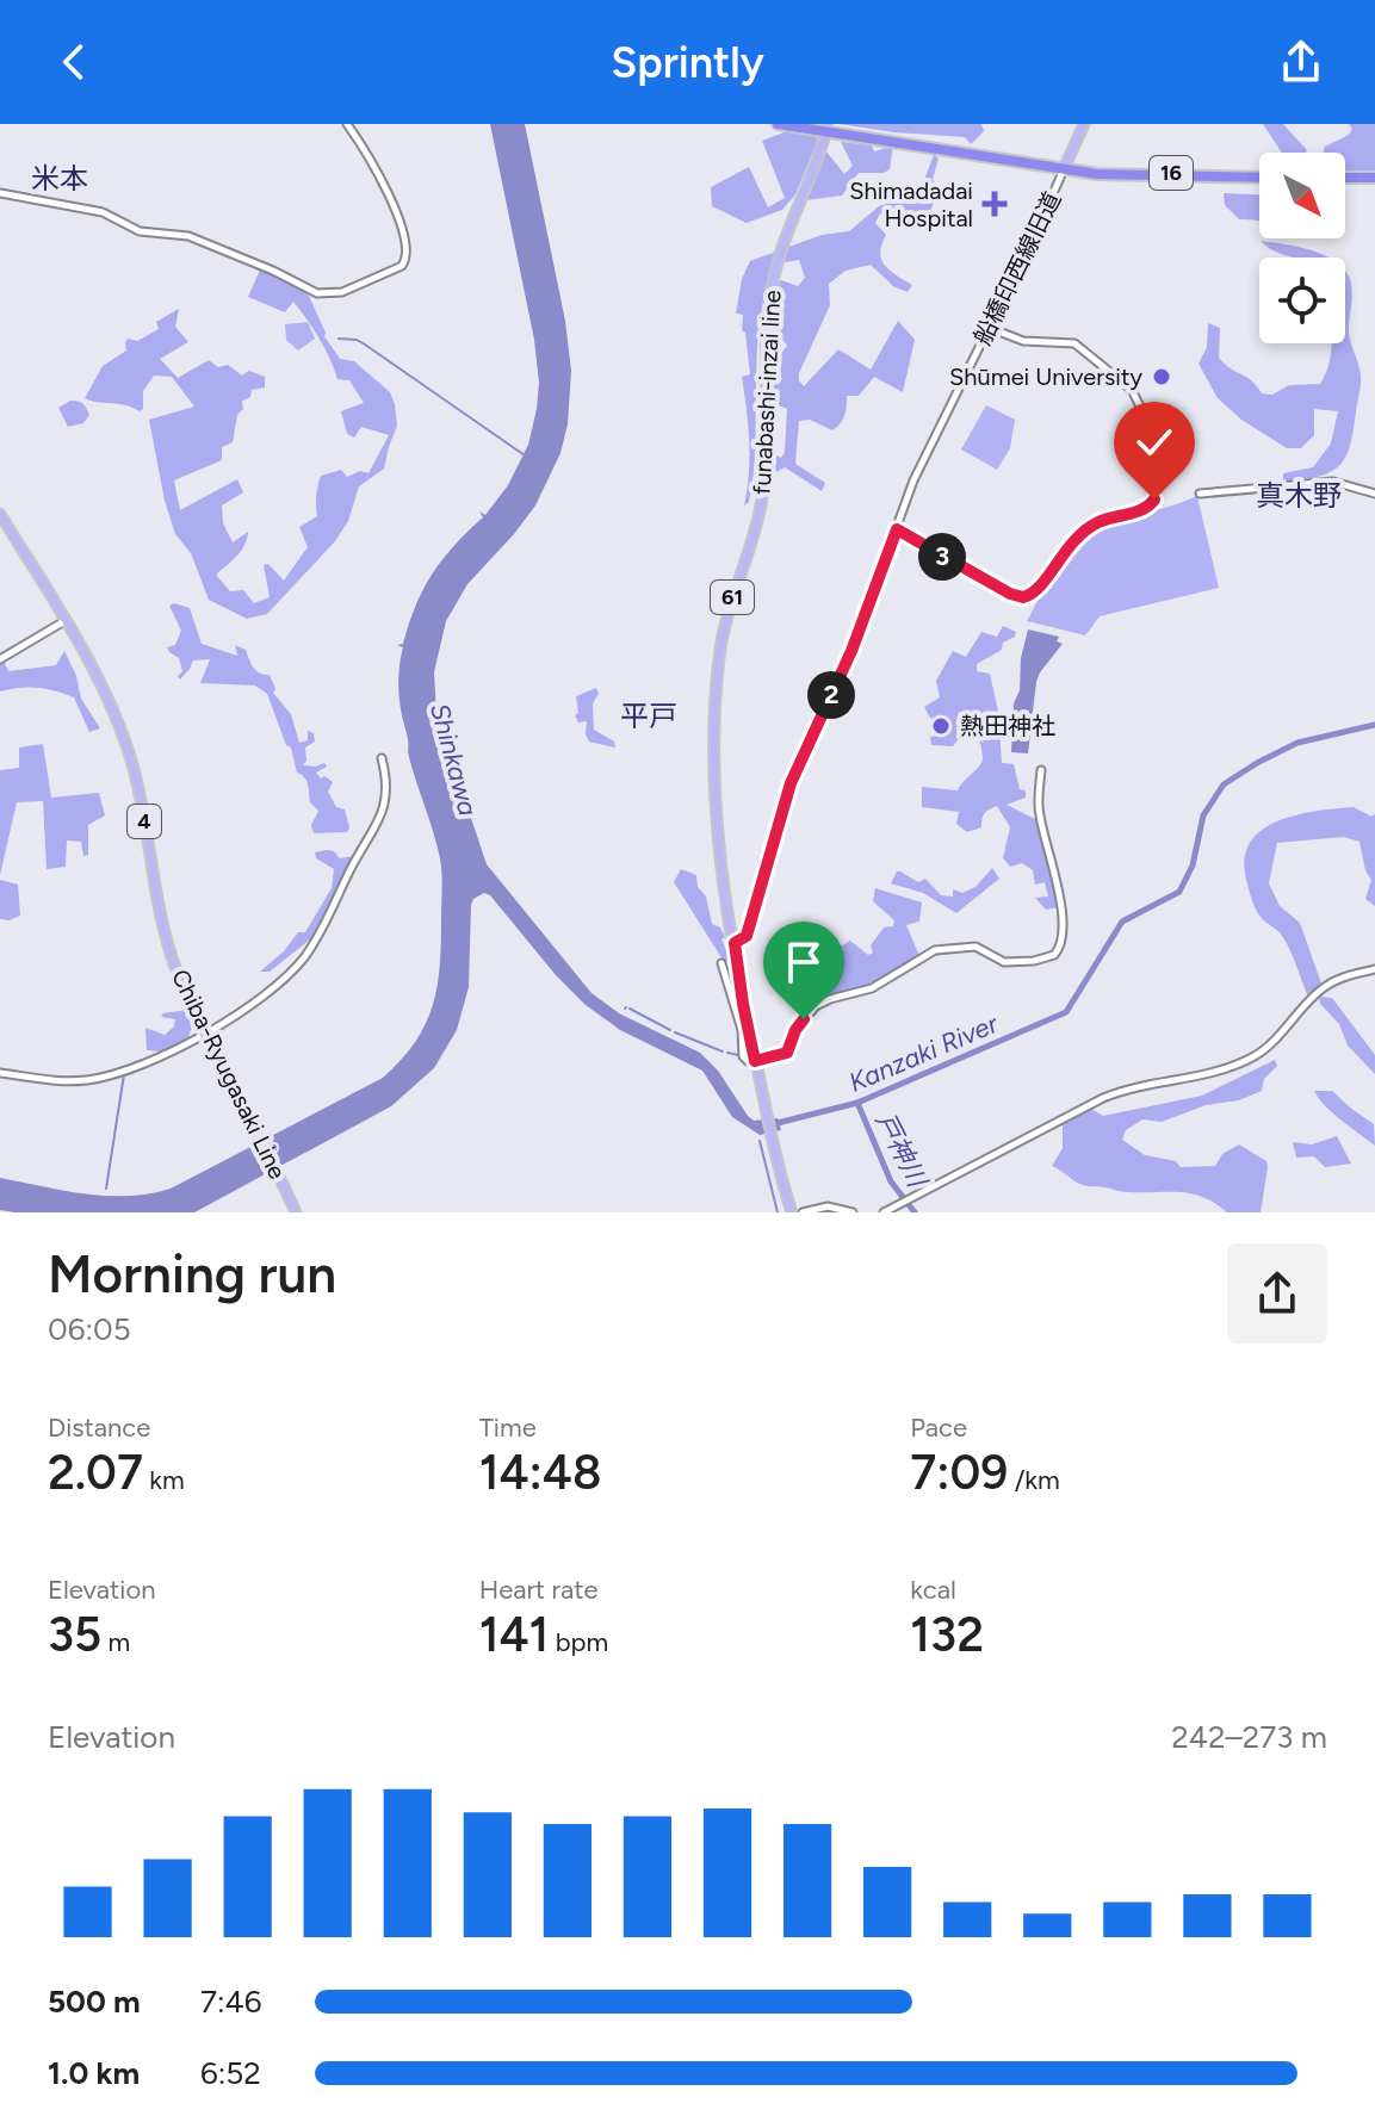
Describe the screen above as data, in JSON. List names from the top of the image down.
{
  "streets": {
    "highway": ["16"],
    "main road": [
      "funabashi-inzai line",
      "61",
      "4",
      "Chiba-Ryugasaki Line"
    ],
    "street": ["船橋印西線旧道"]
  },
  "crossings": [
    ["16", "船橋印西線旧道"],
    ["16", "funabashi-inzai line"],
    ["船橋印西線旧道", "funabashi-inzai line"]
  ],
  "districts": ["米本", "真木野", "平戸"],
  "water": ["Shinkawa", "Kanzaki River", "戸神川"],
  "places": {
    "health": ["Shimadadai Hospital"],
    "other": ["Shūmei University", "熱田神社"]
  },
  "north": "bottom right",
  "page": {
    "header": "Sprintly",
    "pins": ["3", "2"],
    "heading": ["Morning run", "06:05"],
    "stats": [
      ["Distance", "2.07 km"],
      ["Time", "14:48"],
      ["Pace", "7:09 /km"],
      ["Elevation", "35 m"],
      ["Heart rate", "141 bpm"],
      ["kcal", "132"]
    ],
    "chart": ["Elevation", "242–273 m"],
    "list": [
      {
        "name": "500 m",
        "note": "7:46"
      },
      {
        "name": "1.0 km",
        "note": "6:52"
      }
    ]
  }
}
